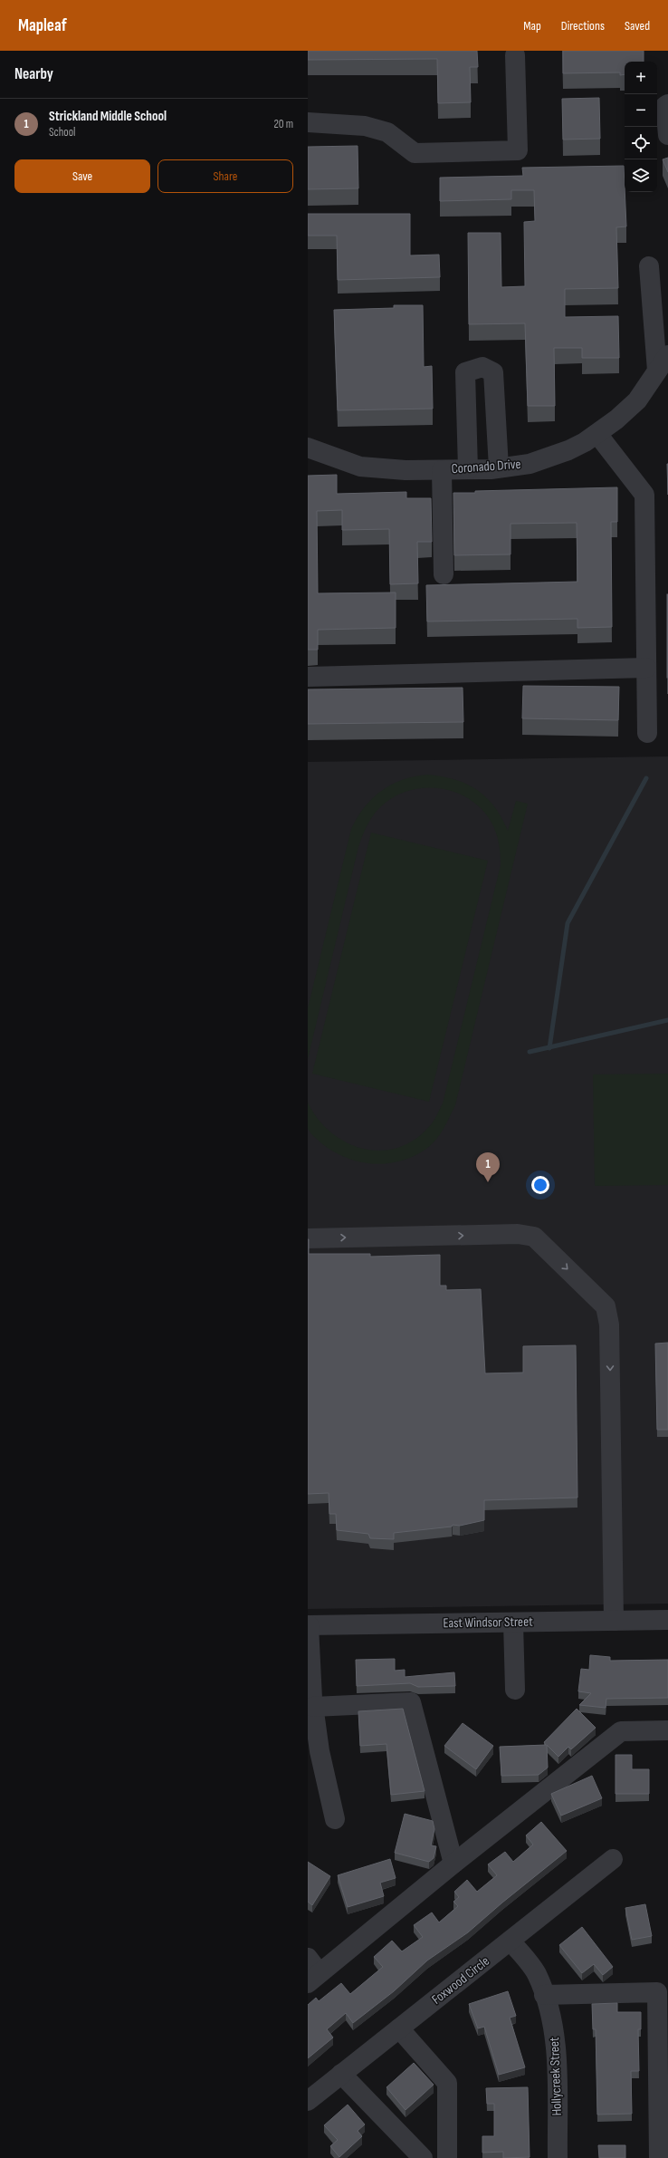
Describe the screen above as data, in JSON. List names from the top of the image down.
{
  "streets": {
    "street": [
      "Coronado Drive",
      "East Windsor Street",
      "Foxwood Circle",
      "Hollycreek Street"
    ]
  },
  "crossings": [
    ["Foxwood Circle", "Hollycreek Street"]
  ],
  "page": {
    "header": "Mapleaf",
    "nav": ["Map", "Directions", "Saved"],
    "heading": "Nearby",
    "map_buttons": ["+", "−"],
    "list": [
      {
        "mark": "1",
        "name": "Strickland Middle School",
        "note": "School",
        "value": "20 m"
      }
    ],
    "buttons": ["Save", "Share"],
    "pins": "1"
  }
}
